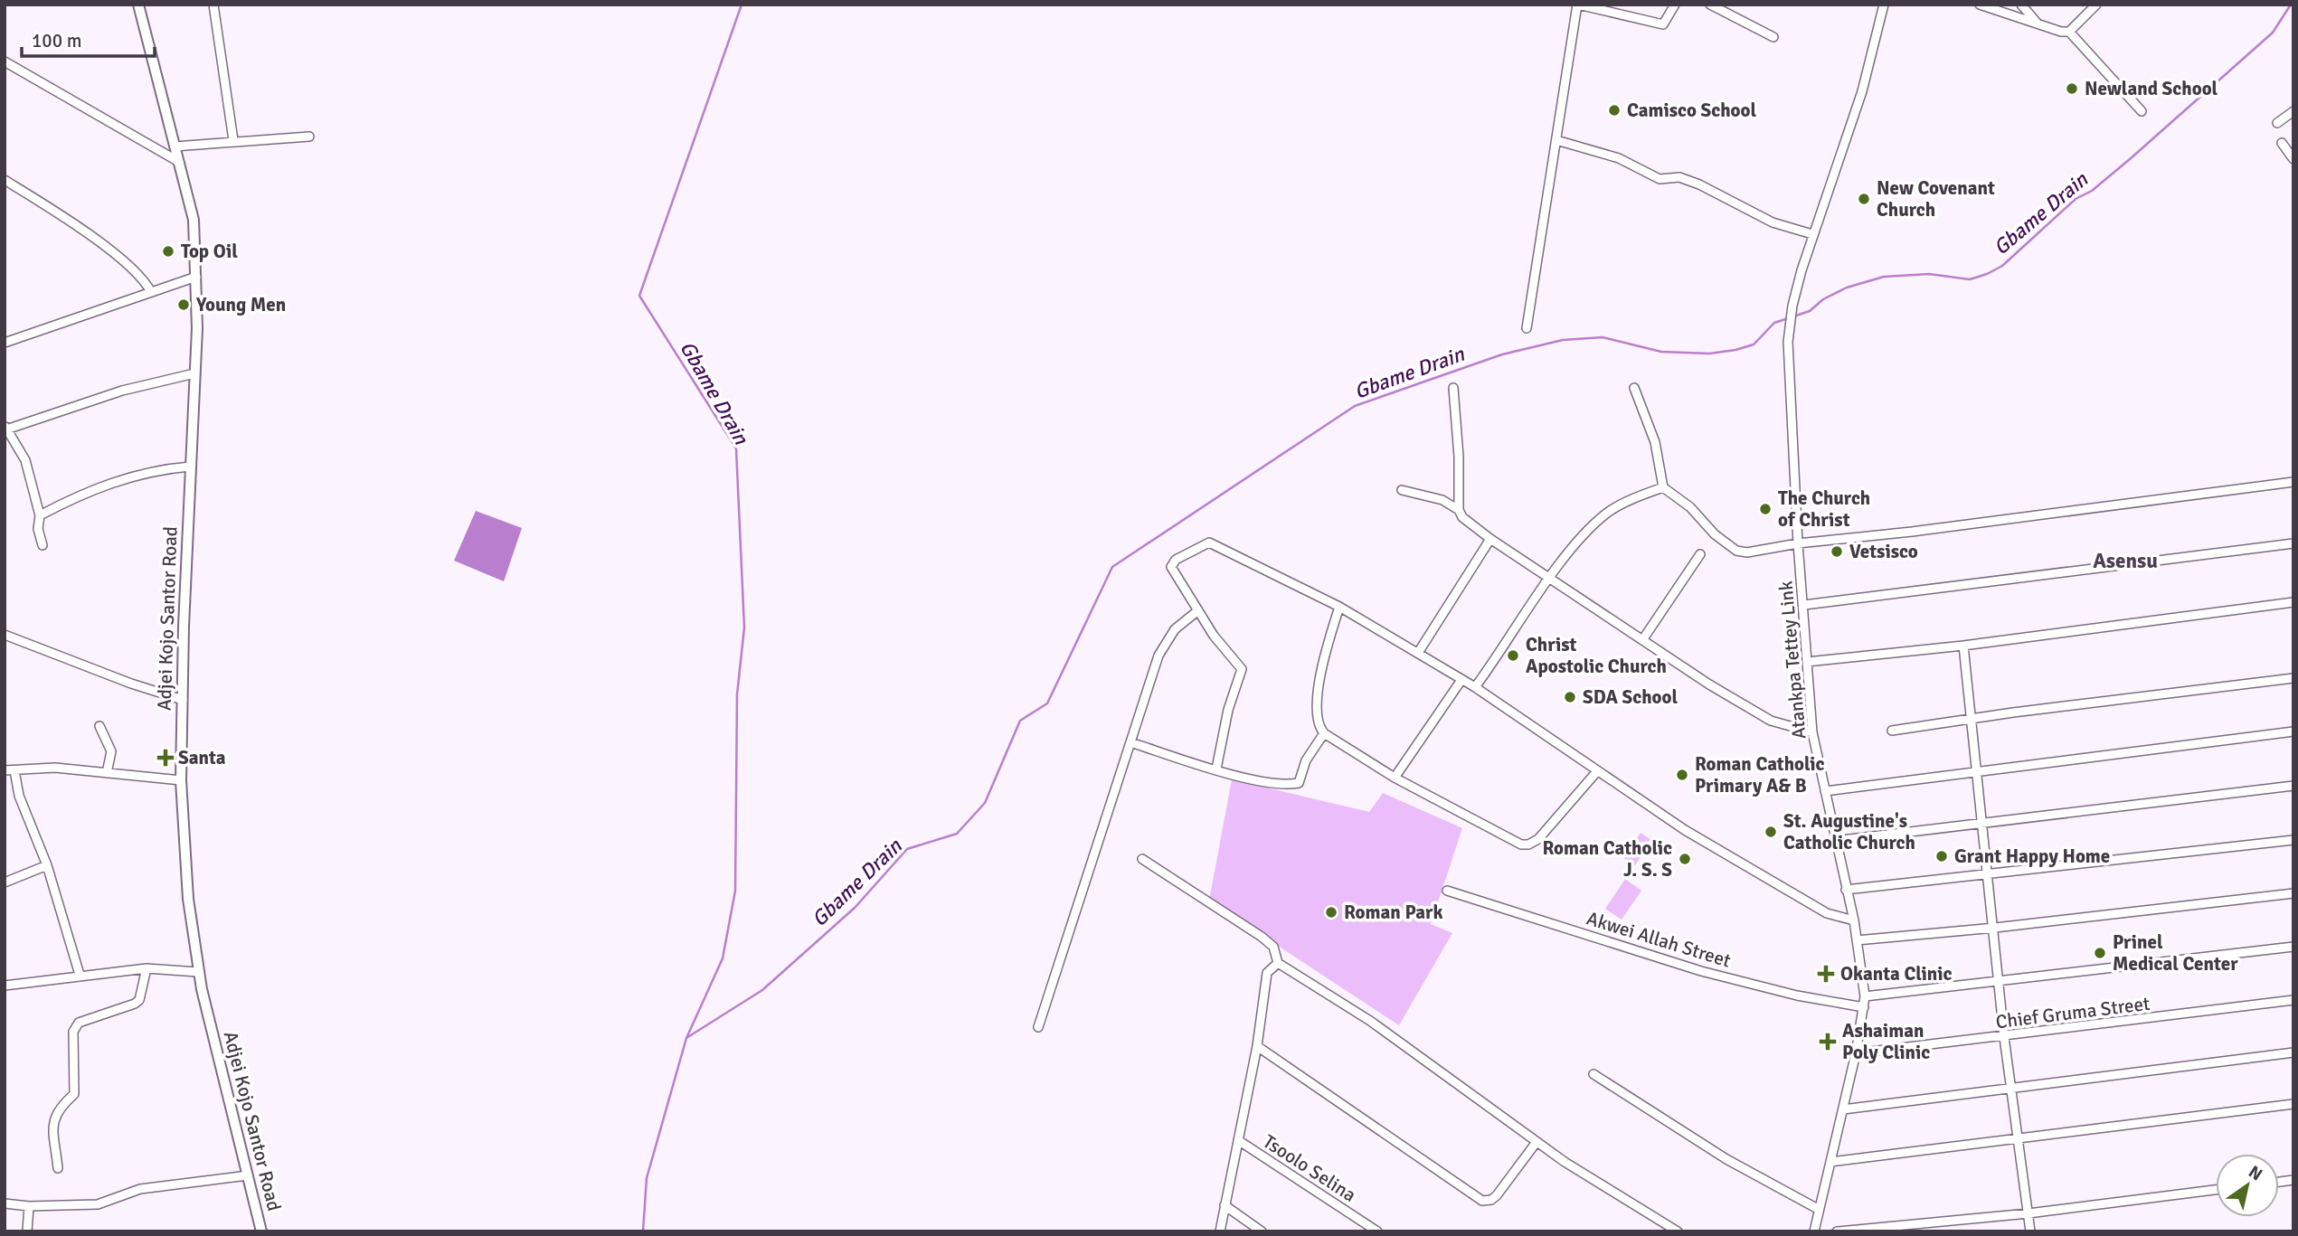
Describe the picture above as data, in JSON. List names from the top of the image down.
{
  "streets": {
    "street": [
      "Adjei Kojo Santor Road",
      "Atankpa Tettey Link",
      "Akwei Allah Street",
      "Chief Gruma Street",
      "Tsoolo Selina"
    ]
  },
  "crossings": [
    ["Atankpa Tettey Link", "Akwei Allah Street"],
    ["Atankpa Tettey Link", "Chief Gruma Street"]
  ],
  "districts": ["Asensu"],
  "water": ["Gbame Drain"],
  "places": {
    "other": [
      "Newland School",
      "Camisco School",
      "New Covenant Church",
      "Top Oil",
      "Young Men",
      "The Church of Christ",
      "Vetsisco",
      "Christ Apostolic Church",
      "SDA School",
      "Roman Catholic Primary A& B",
      "St. Augustine's Catholic Church",
      "Grant Happy Home",
      "Roman Catholic J. S. S",
      "Roman Park",
      "Prinel Medical Center"
    ],
    "health": ["Santa", "Okanta Clinic", "Ashaiman Poly Clinic"]
  },
  "scale_bar": "100 m",
  "north": "top right"
}
